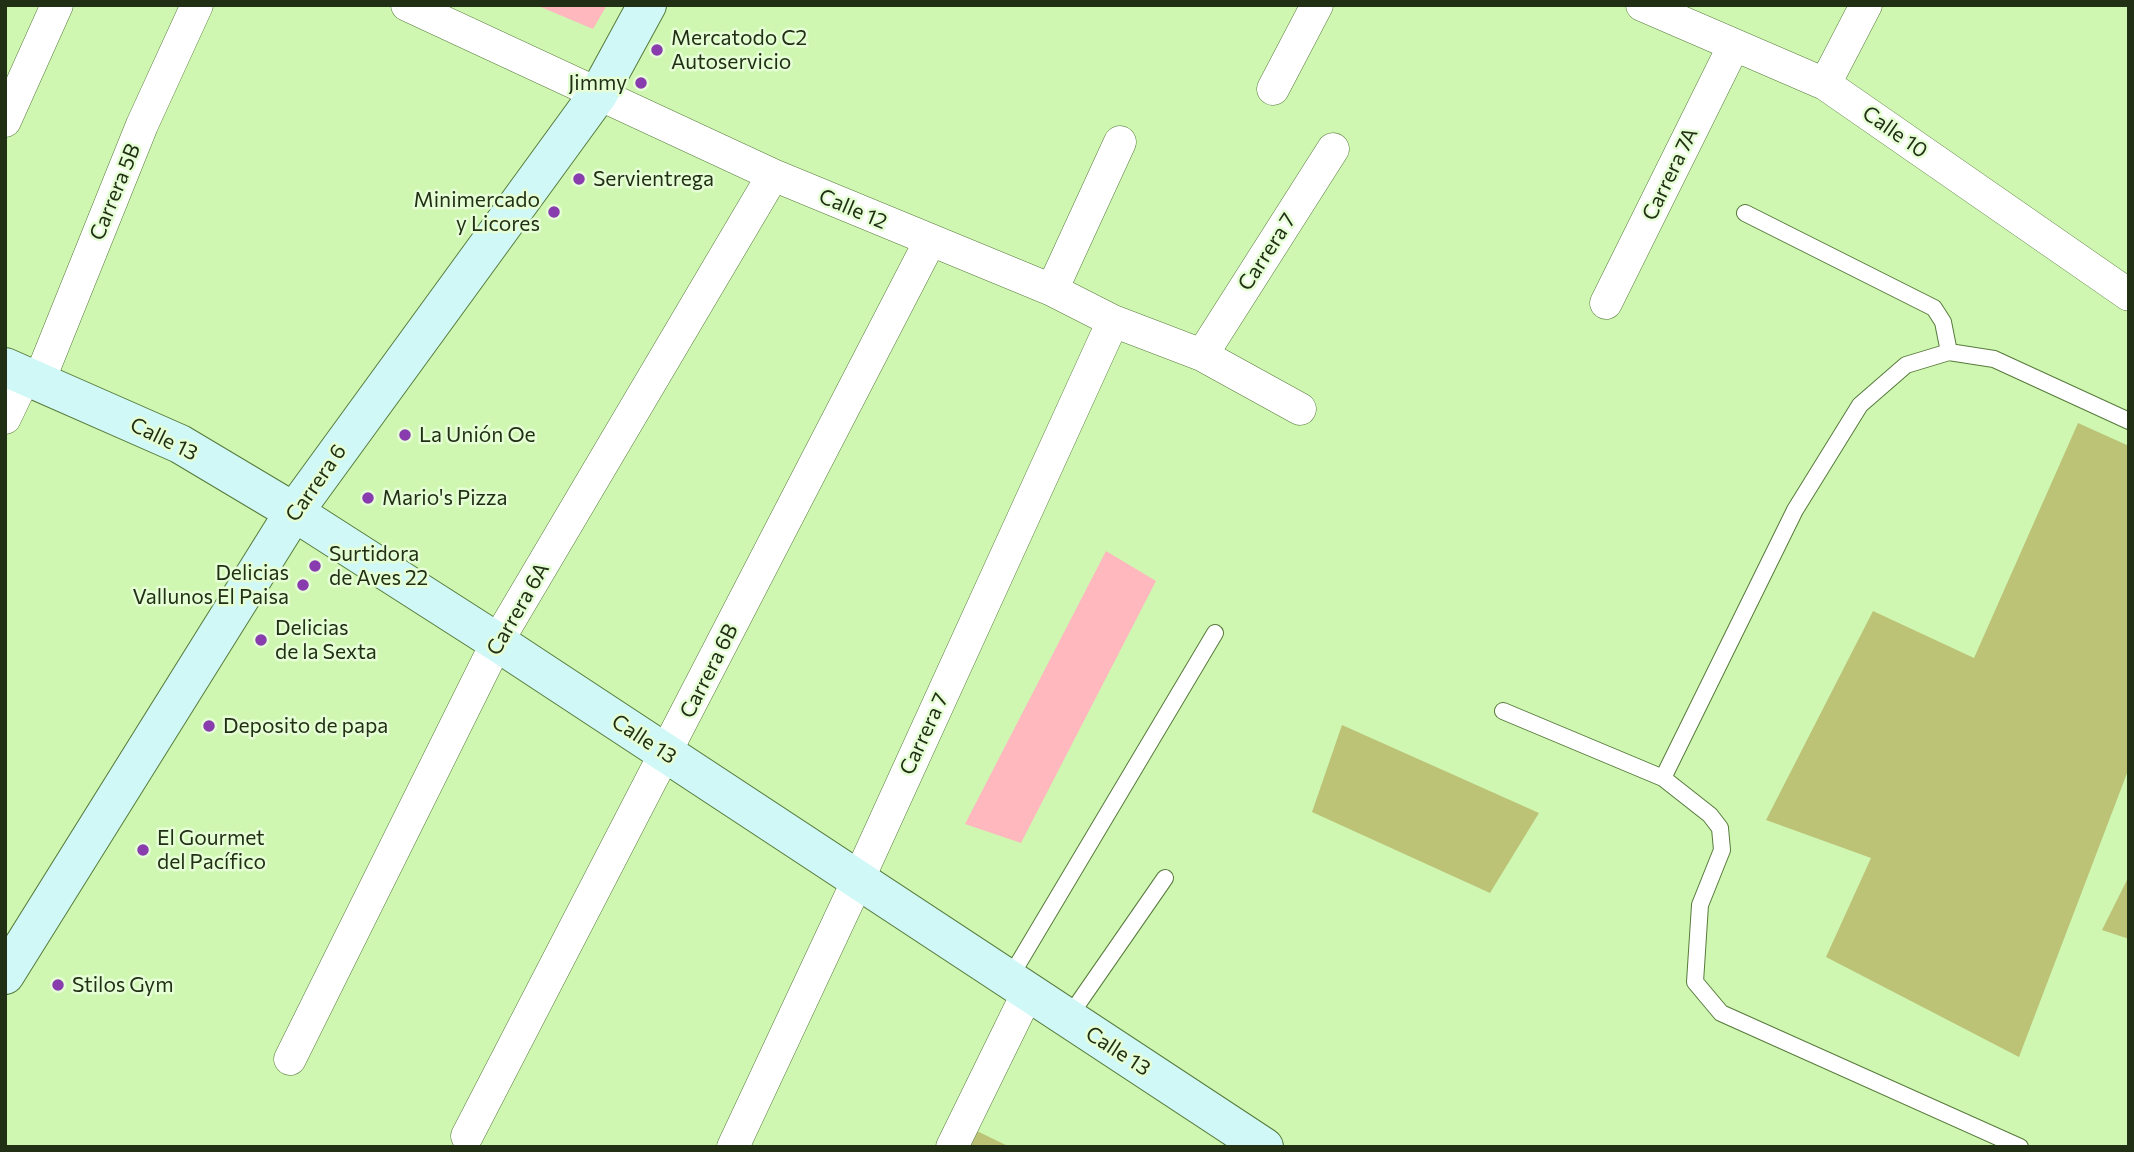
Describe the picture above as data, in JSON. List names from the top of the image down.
{
  "streets": {
    "main road": ["Calle 13", "Carrera 6"],
    "street": [
      "Calle 10",
      "Carrera 7A",
      "Carrera 5B",
      "Calle 12",
      "Carrera 7",
      "Carrera 6A",
      "Carrera 6B"
    ]
  },
  "crossings": [
    ["Calle 10", "Carrera 7A"],
    ["Carrera 5B", "Calle 13"],
    ["Calle 12", "Carrera 7"],
    ["Calle 12", "Carrera 6"],
    ["Calle 12", "Carrera 6A"],
    ["Calle 12", "Carrera 6B"],
    ["Carrera 7", "Calle 13"],
    ["Calle 13", "Carrera 6"],
    ["Calle 13", "Carrera 6A"],
    ["Calle 13", "Carrera 6B"]
  ],
  "places": [
    "Mercatodo C2 Autoservicio",
    "Jimmy",
    "Servientrega",
    "Minimercado y Licores",
    "La Unión Oe",
    "Mario's Pizza",
    "Surtidora de Aves 22",
    "Delicias Vallunos El Paisa",
    "Delicias de la Sexta",
    "Deposito de papa",
    "El Gourmet del Pacífico",
    "Stilos Gym"
  ]
}
